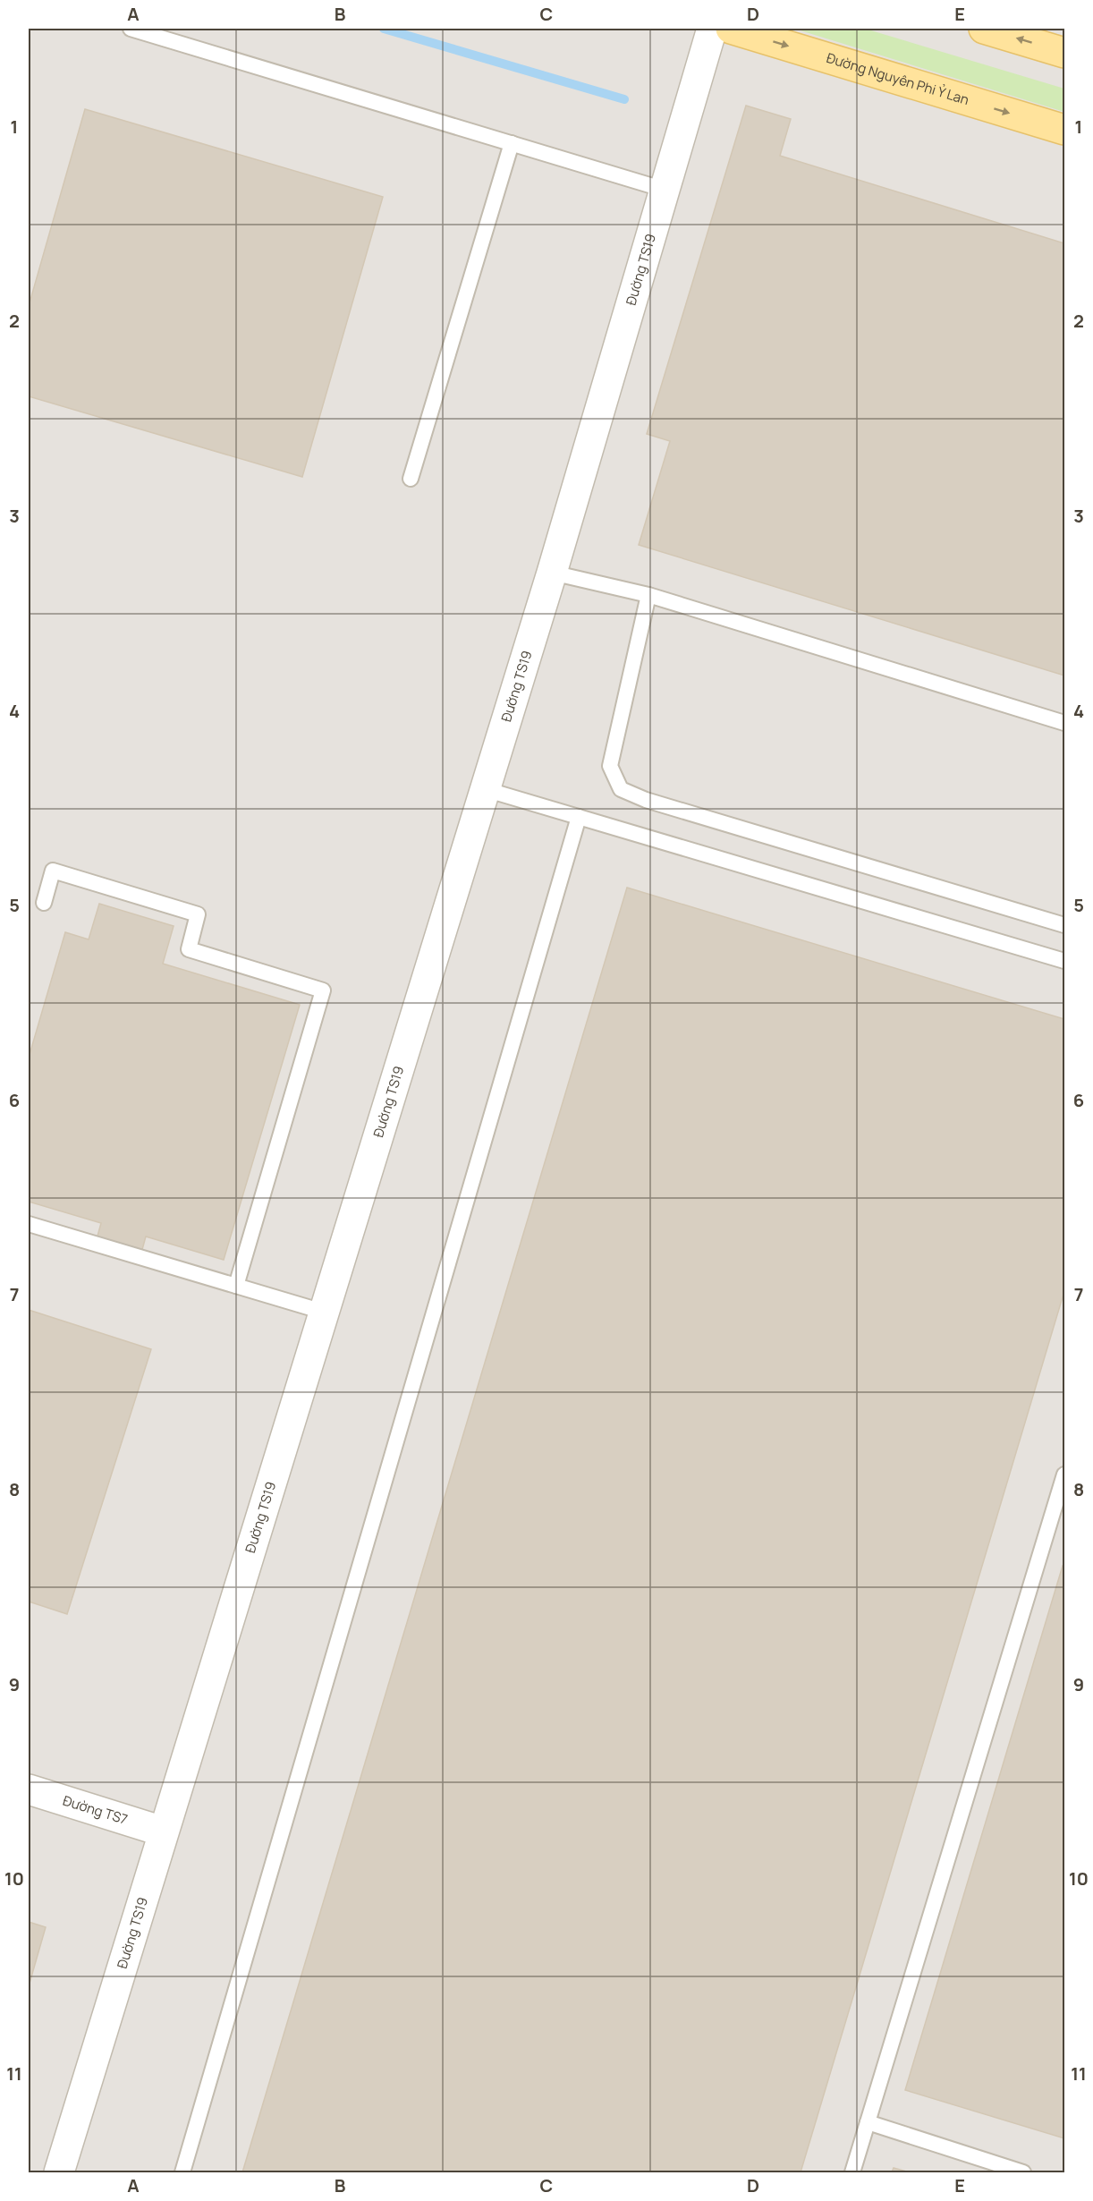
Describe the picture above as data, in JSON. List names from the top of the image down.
{
  "streets": {
    "main road": ["Đường Nguyên Phi Ỷ Lan"],
    "street": ["Đường TS19", "Đường TS7"]
  },
  "crossings": [
    ["Đường TS19", "Đường TS7"]
  ],
  "one_way": ["Đường Nguyên Phi Ỷ Lan"],
  "grid": {
    "columns": [
      "A",
      "B",
      "C",
      "D",
      "E"
    ],
    "rows": [
      "1",
      "2",
      "3",
      "4",
      "5",
      "6",
      "7",
      "8",
      "9",
      "10",
      "11"
    ]
  }
}
